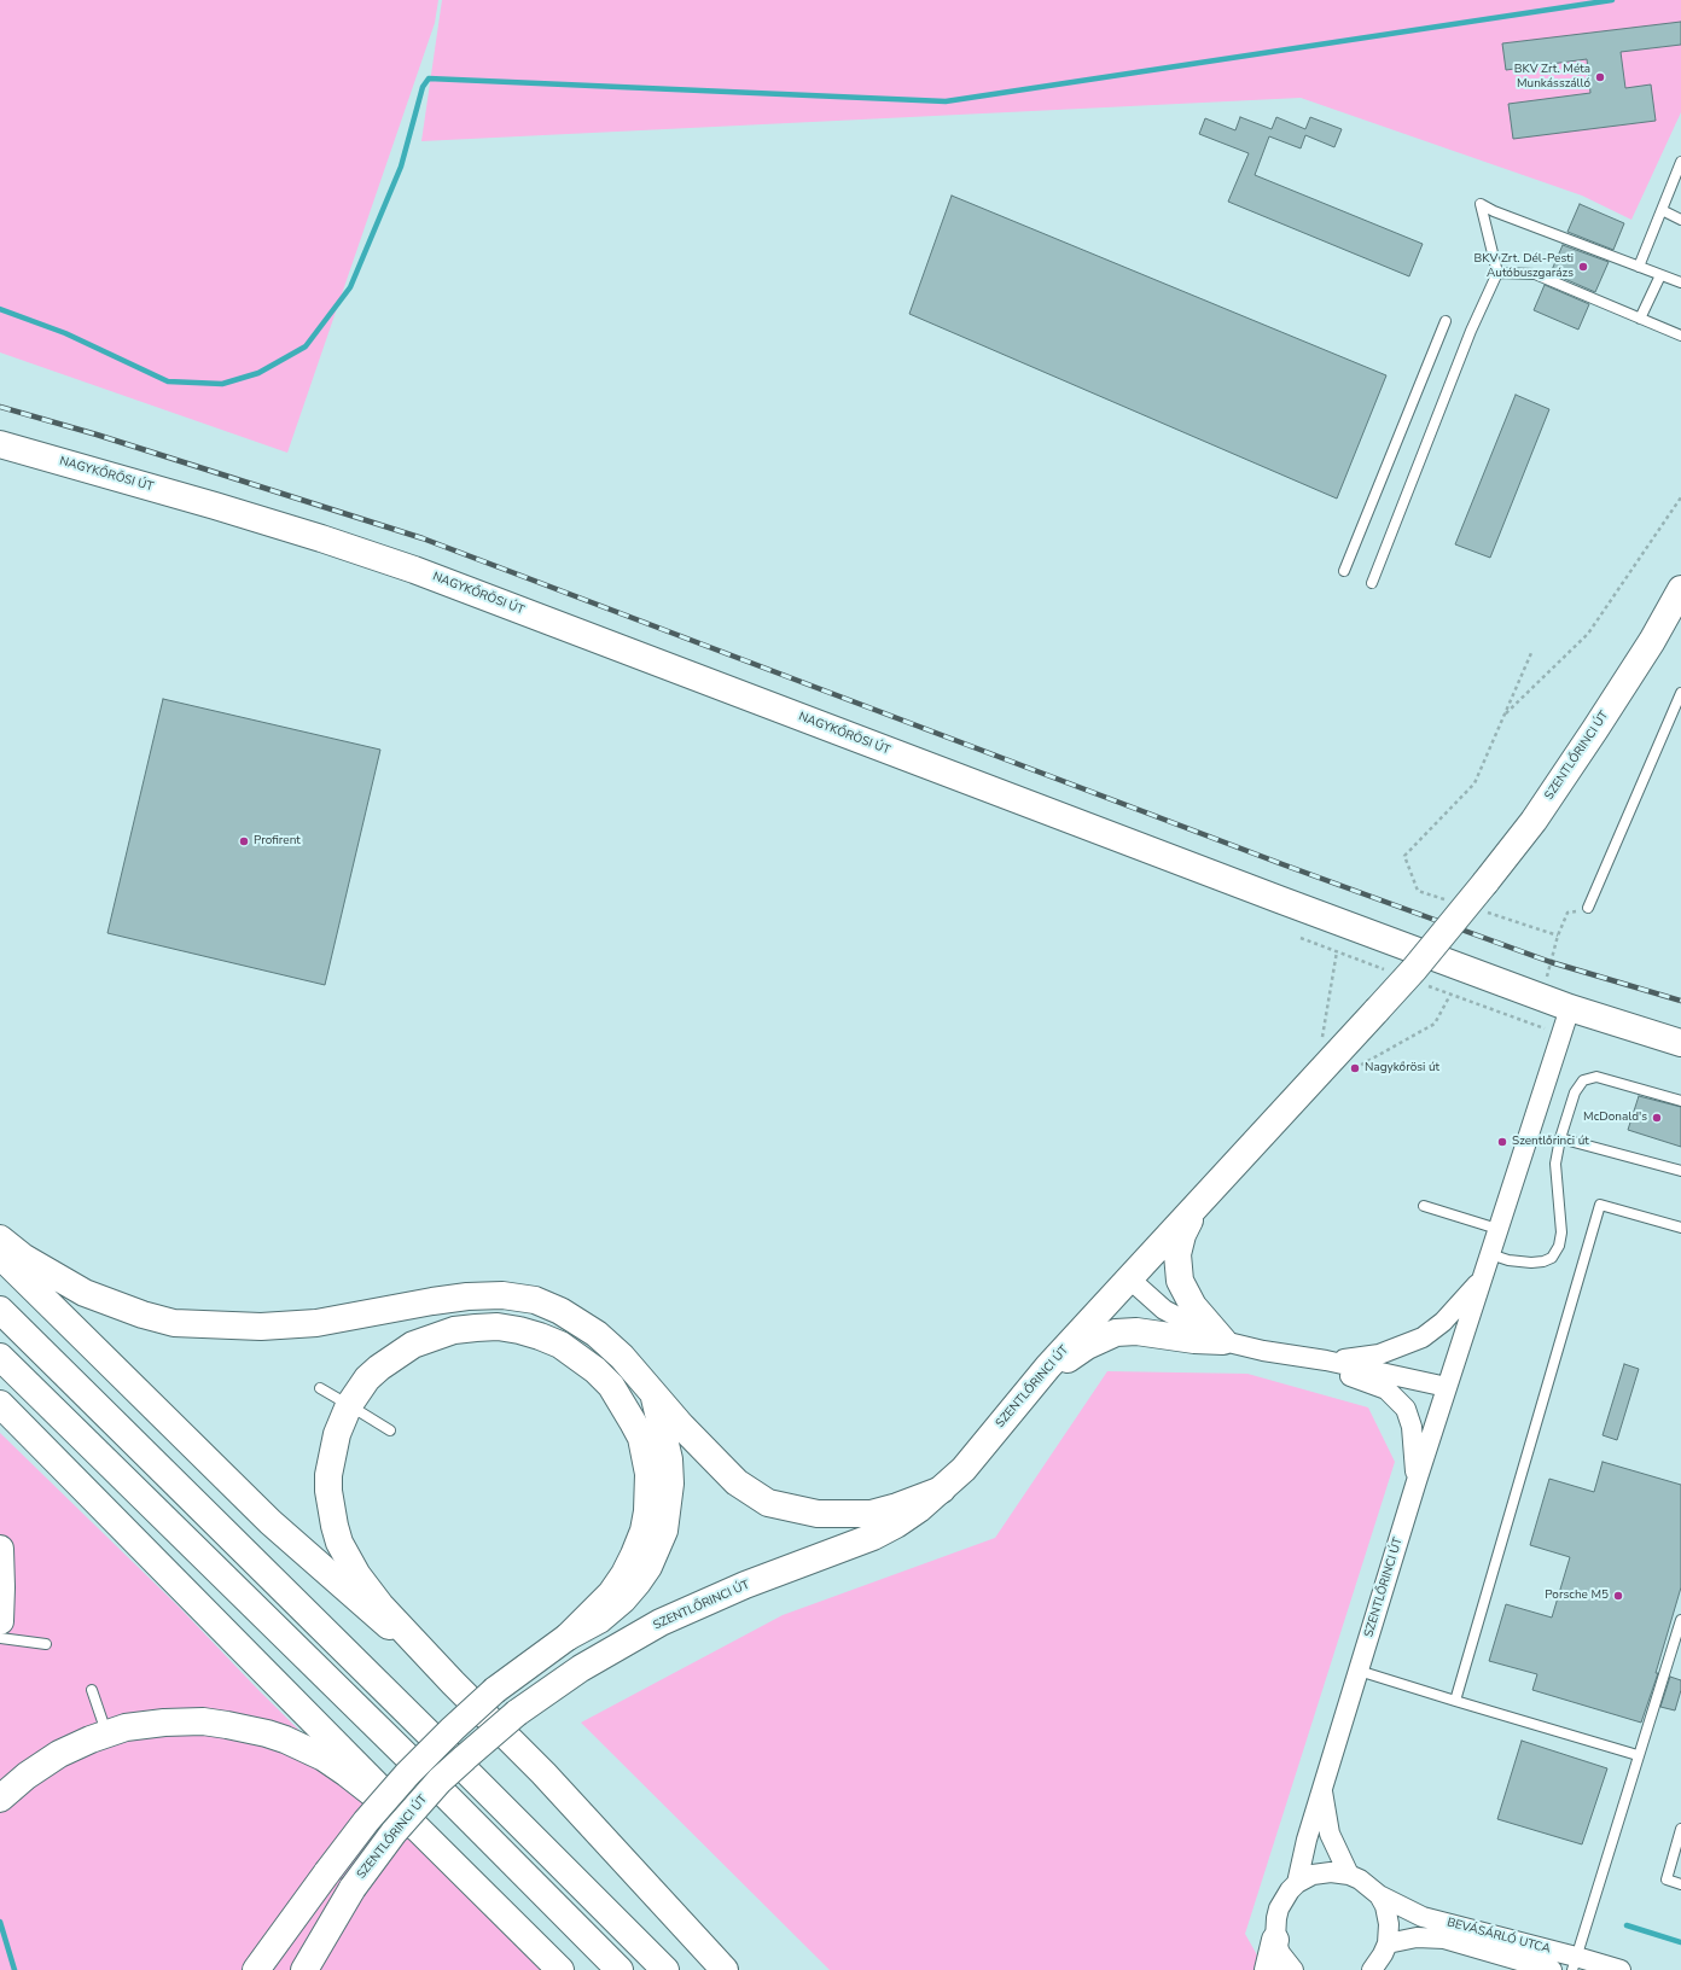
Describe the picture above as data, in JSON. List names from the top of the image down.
{
  "streets": {
    "main road": ["NAGYKŐRÖSI ÚT", "SZENTLŐRINCI ÚT"],
    "street": ["BEVÁSÁRLÓ UTCA"]
  },
  "crossings": [
    ["NAGYKŐRÖSI ÚT", "SZENTLŐRINCI ÚT"],
    ["SZENTLŐRINCI ÚT", "BEVÁSÁRLÓ UTCA"]
  ],
  "places": [
    "BKV Zrt. Méta Munkásszálló",
    "BKV Zrt. Dél-Pesti Autóbuszgarázs",
    "Profirent",
    "Nagykőrösi út",
    "McDonald's",
    "Szentlőrinci út",
    "Porsche M5"
  ]
}
